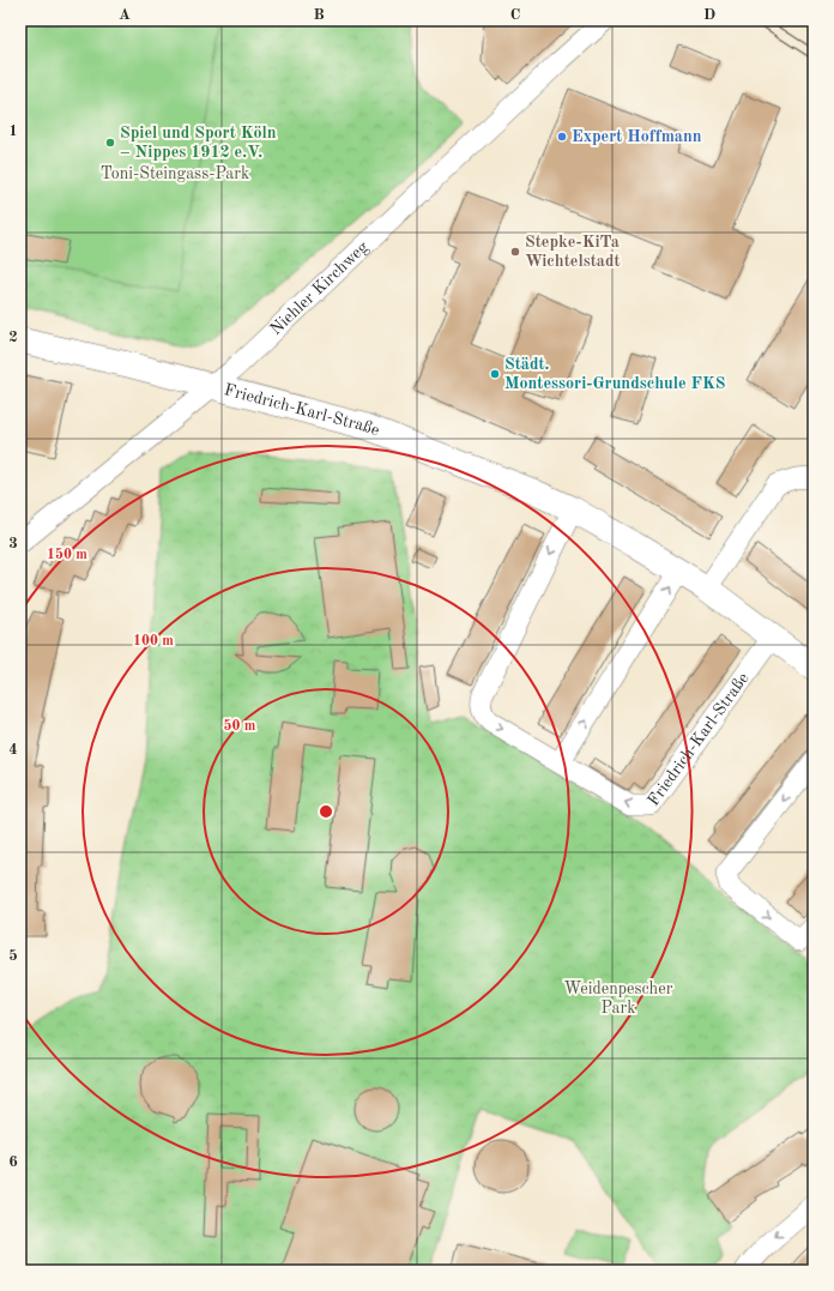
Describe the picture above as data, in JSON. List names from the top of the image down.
{
  "streets": {
    "main road": ["Friedrich-Karl-Straße"],
    "street": ["Niehler Kirchweg"]
  },
  "crossings": [
    ["Niehler Kirchweg", "Friedrich-Karl-Straße"]
  ],
  "parks": ["Toni-Steingass-Park", "Weidenpescher Park"],
  "places": [
    "Expert Hoffmann",
    "Spiel und Sport Köln – Nippes 1912 e.V.",
    "Stepke-KiTa Wichtelstadt",
    "Städt. Montessori-Grundschule FKS"
  ],
  "grid": {
    "columns": [
      "A",
      "B",
      "C",
      "D"
    ],
    "rows": [
      "1",
      "2",
      "3",
      "4",
      "5",
      "6"
    ]
  },
  "rings": ["150 m", "100 m", "50 m"]
}
